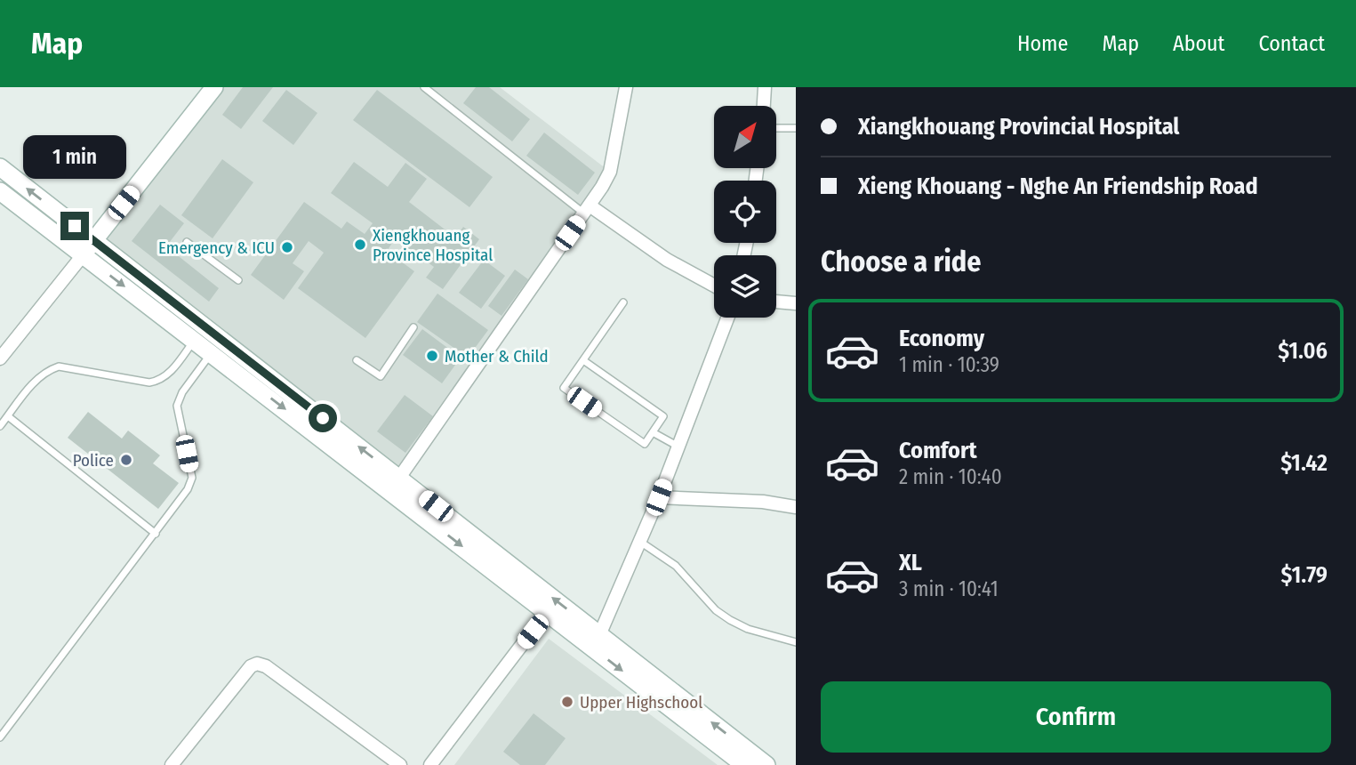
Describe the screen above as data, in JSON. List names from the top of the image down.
{
  "places": [
    "Xiengkhouang Province Hospital",
    "Emergency & ICU",
    "Mother & Child",
    "Police",
    "Upper Highschool"
  ],
  "north": "top right",
  "page": {
    "header": "Map",
    "nav": [
      "Home",
      "Map",
      "About",
      "Contact"
    ],
    "banner": ["Xiangkhouang Provincial Hospital", "Xieng Khouang - Nghe An Friendship Road"],
    "bubble": "1 min",
    "heading": "Choose a ride",
    "list": [
      {
        "name": "Economy",
        "note": "1 min · 10:39",
        "value": "$1.06"
      },
      {
        "name": "Comfort",
        "note": "2 min · 10:40",
        "value": "$1.42"
      },
      {
        "name": "XL",
        "note": "3 min · 10:41",
        "value": "$1.79"
      }
    ],
    "buttons": "Confirm"
  }
}
